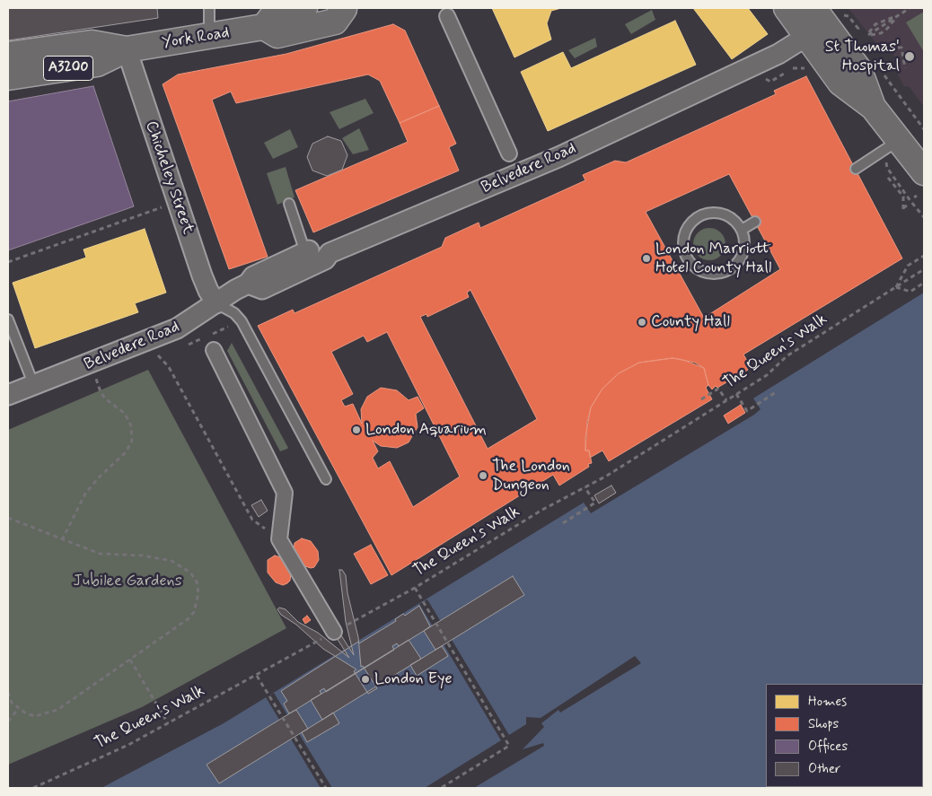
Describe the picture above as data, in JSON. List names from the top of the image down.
{
  "streets": {
    "main road": ["York Road", "A3200"],
    "street": ["Belvedere Road", "Chicheley Street"],
    "path": ["The Queen's Walk"]
  },
  "crossings": [
    ["York Road", "Chicheley Street"],
    ["Belvedere Road", "Chicheley Street"]
  ],
  "parks": ["Jubilee Gardens"],
  "places": [
    "St Thomas' Hospital",
    "London Marriott Hotel County Hall",
    "County Hall",
    "London Aquarium",
    "The London Dungeon",
    "London Eye"
  ],
  "legend": [
    "Homes",
    "Shops",
    "Offices",
    "Other"
  ]
}
